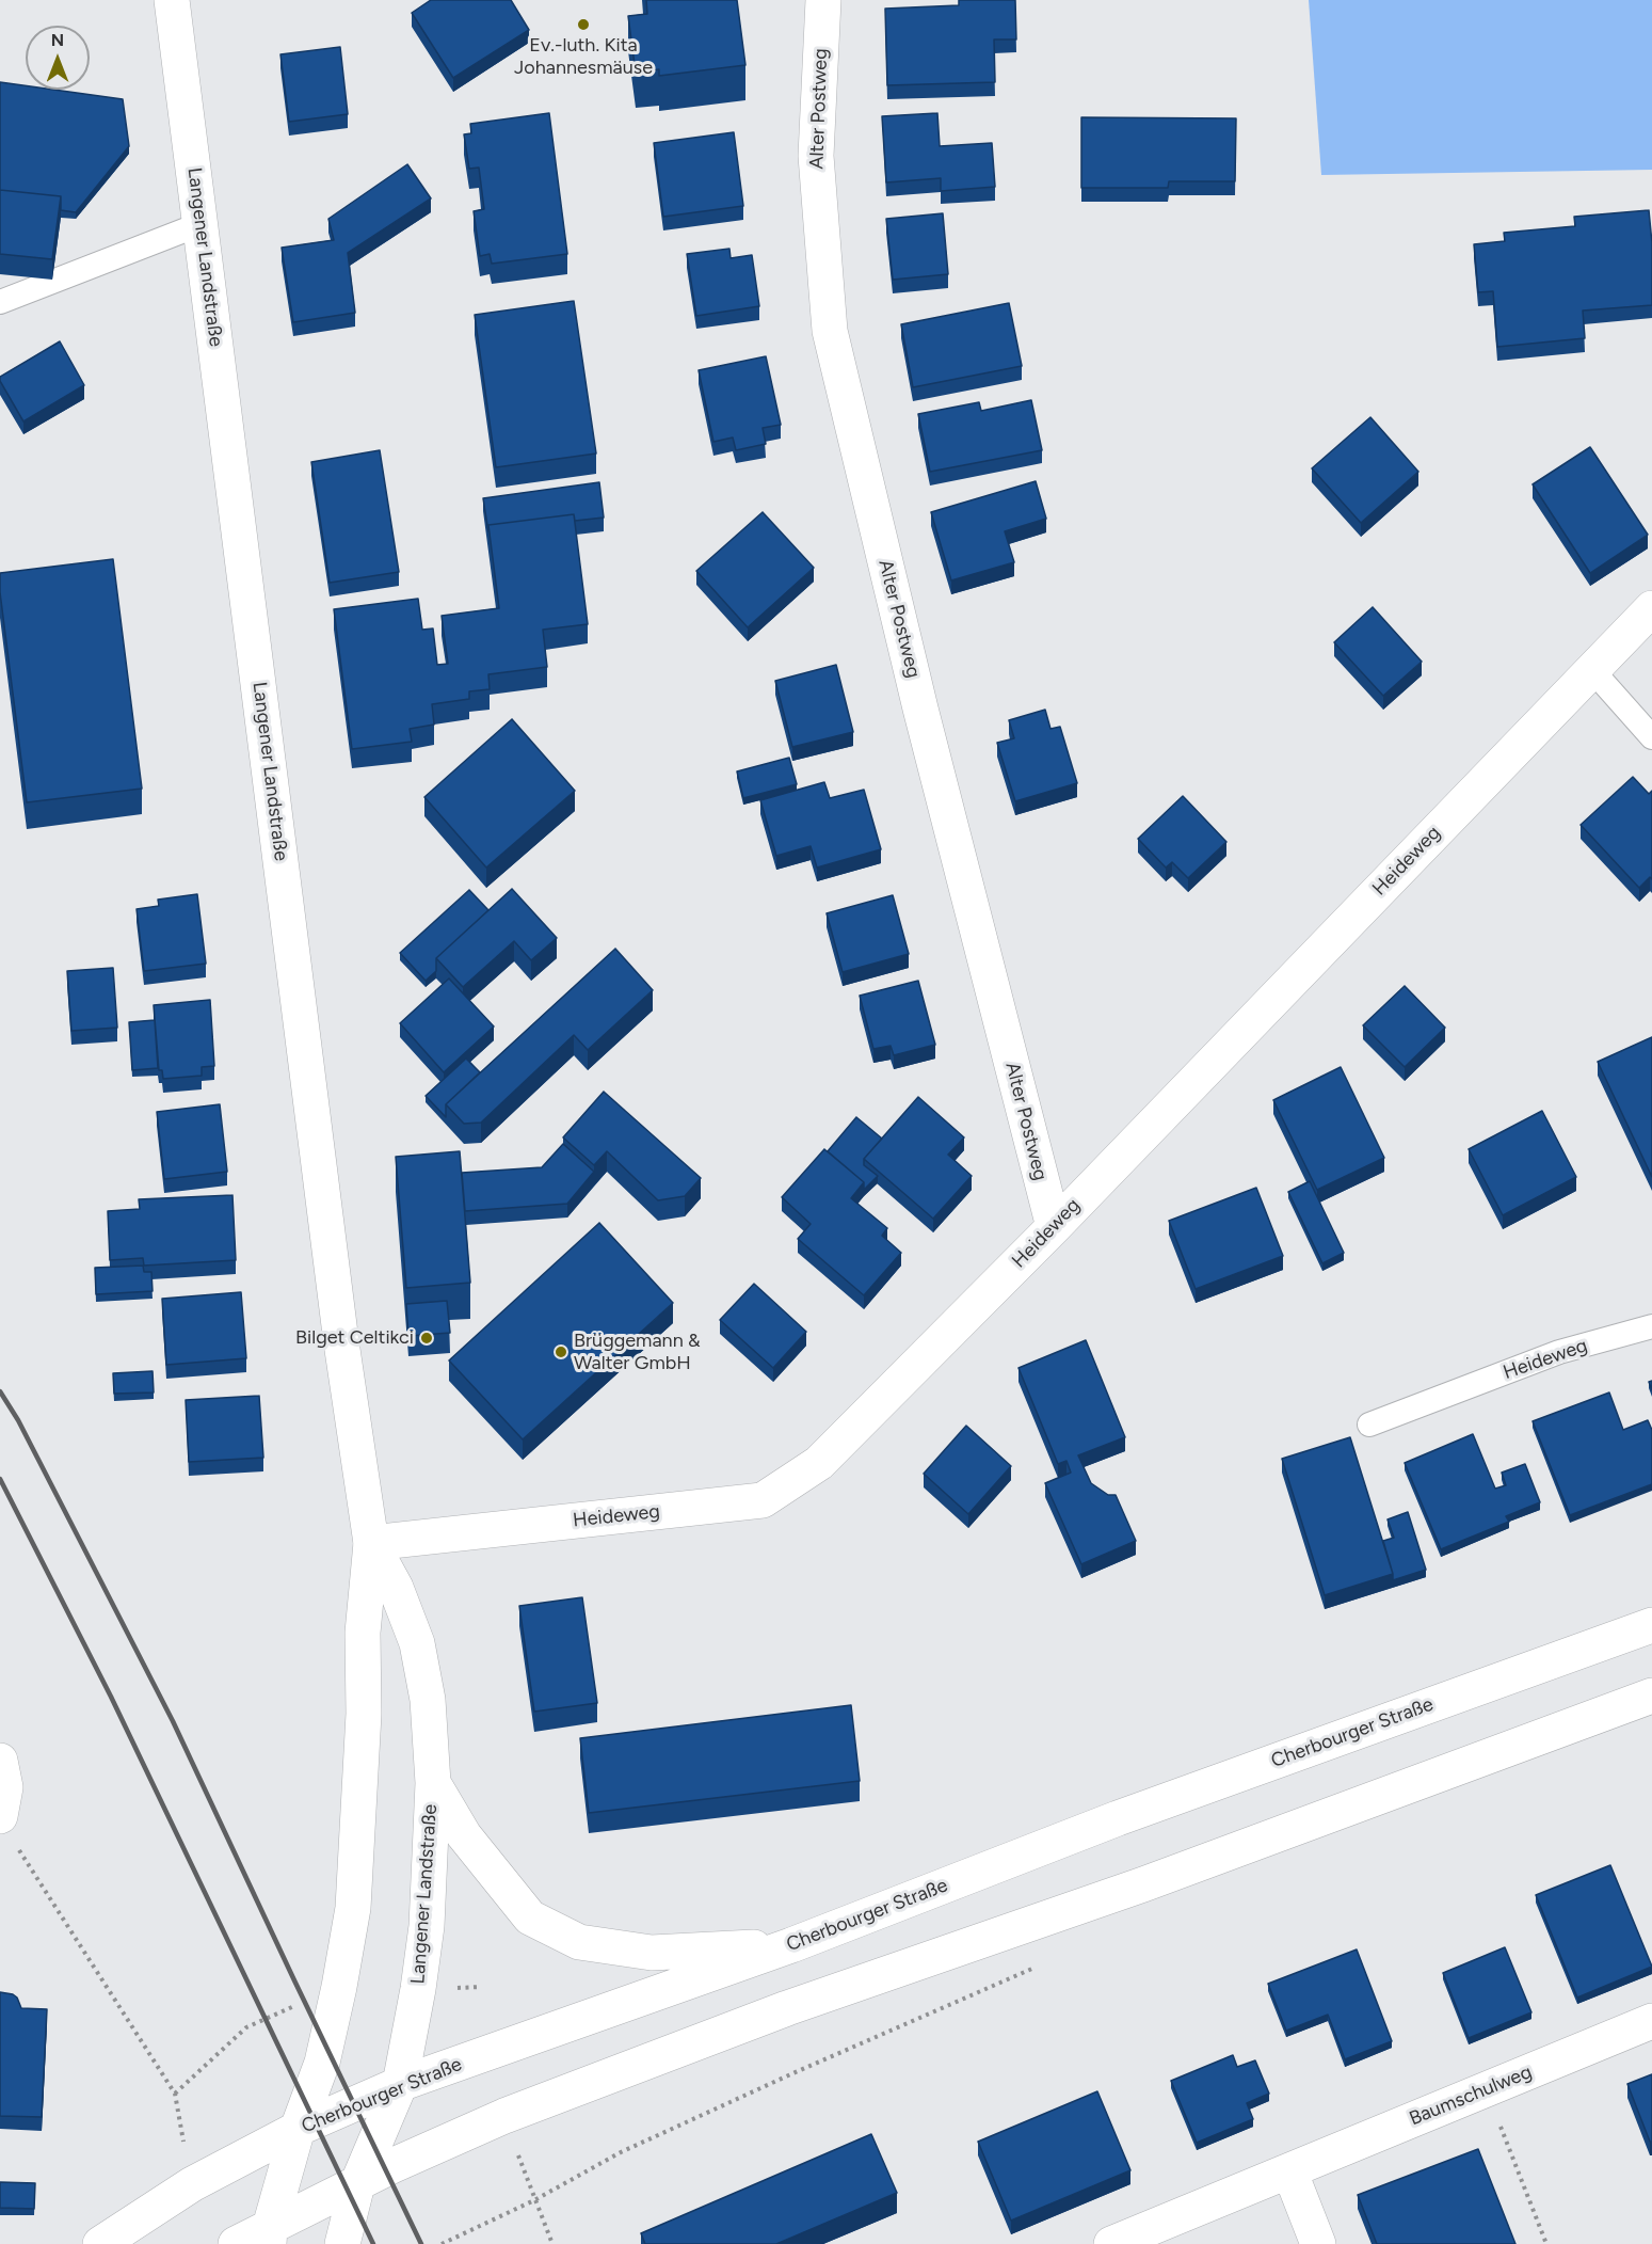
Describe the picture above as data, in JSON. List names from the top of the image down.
{
  "streets": {
    "main road": [
      "Alter Postweg",
      "Langener Landstraße",
      "Heideweg",
      "Cherbourger Straße",
      "Baumschulweg"
    ]
  },
  "crossings": [
    ["Alter Postweg", "Heideweg"],
    ["Langener Landstraße", "Heideweg"],
    ["Langener Landstraße", "Cherbourger Straße"]
  ],
  "places": ["Ev.-luth. Kita Johannesmäuse", "Bilget Celtikci", "Brüggemann & Walter GmbH"],
  "north": "top"
}
